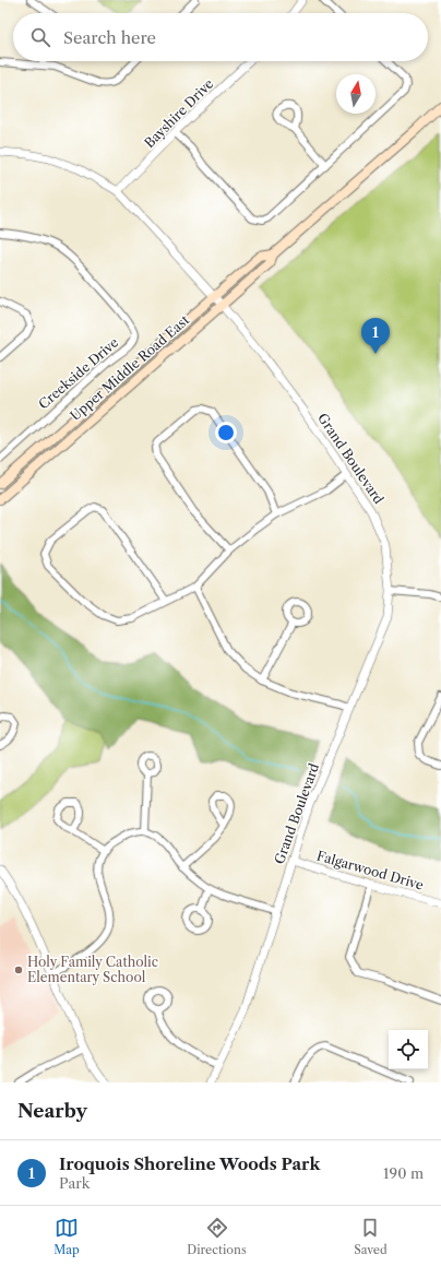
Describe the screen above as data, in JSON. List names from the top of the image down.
{
  "streets": {
    "main road": ["Upper Middle Road East"],
    "street": [
      "Bayshire Drive",
      "Creekside Drive",
      "Grand Boulevard",
      "Falgarwood Drive"
    ]
  },
  "crossings": [
    ["Bayshire Drive", "Grand Boulevard"],
    ["Upper Middle Road East", "Grand Boulevard"],
    ["Grand Boulevard", "Falgarwood Drive"]
  ],
  "places": ["Holy Family Catholic Elementary School"],
  "north": "top",
  "page": {
    "search": "Search here",
    "pins": "1",
    "heading": "Nearby",
    "list": [
      {
        "mark": "1",
        "name": "Iroquois Shoreline Woods Park",
        "note": "Park",
        "value": "190 m"
      }
    ],
    "nav": ["Map", "Directions", "Saved"]
  }
}
